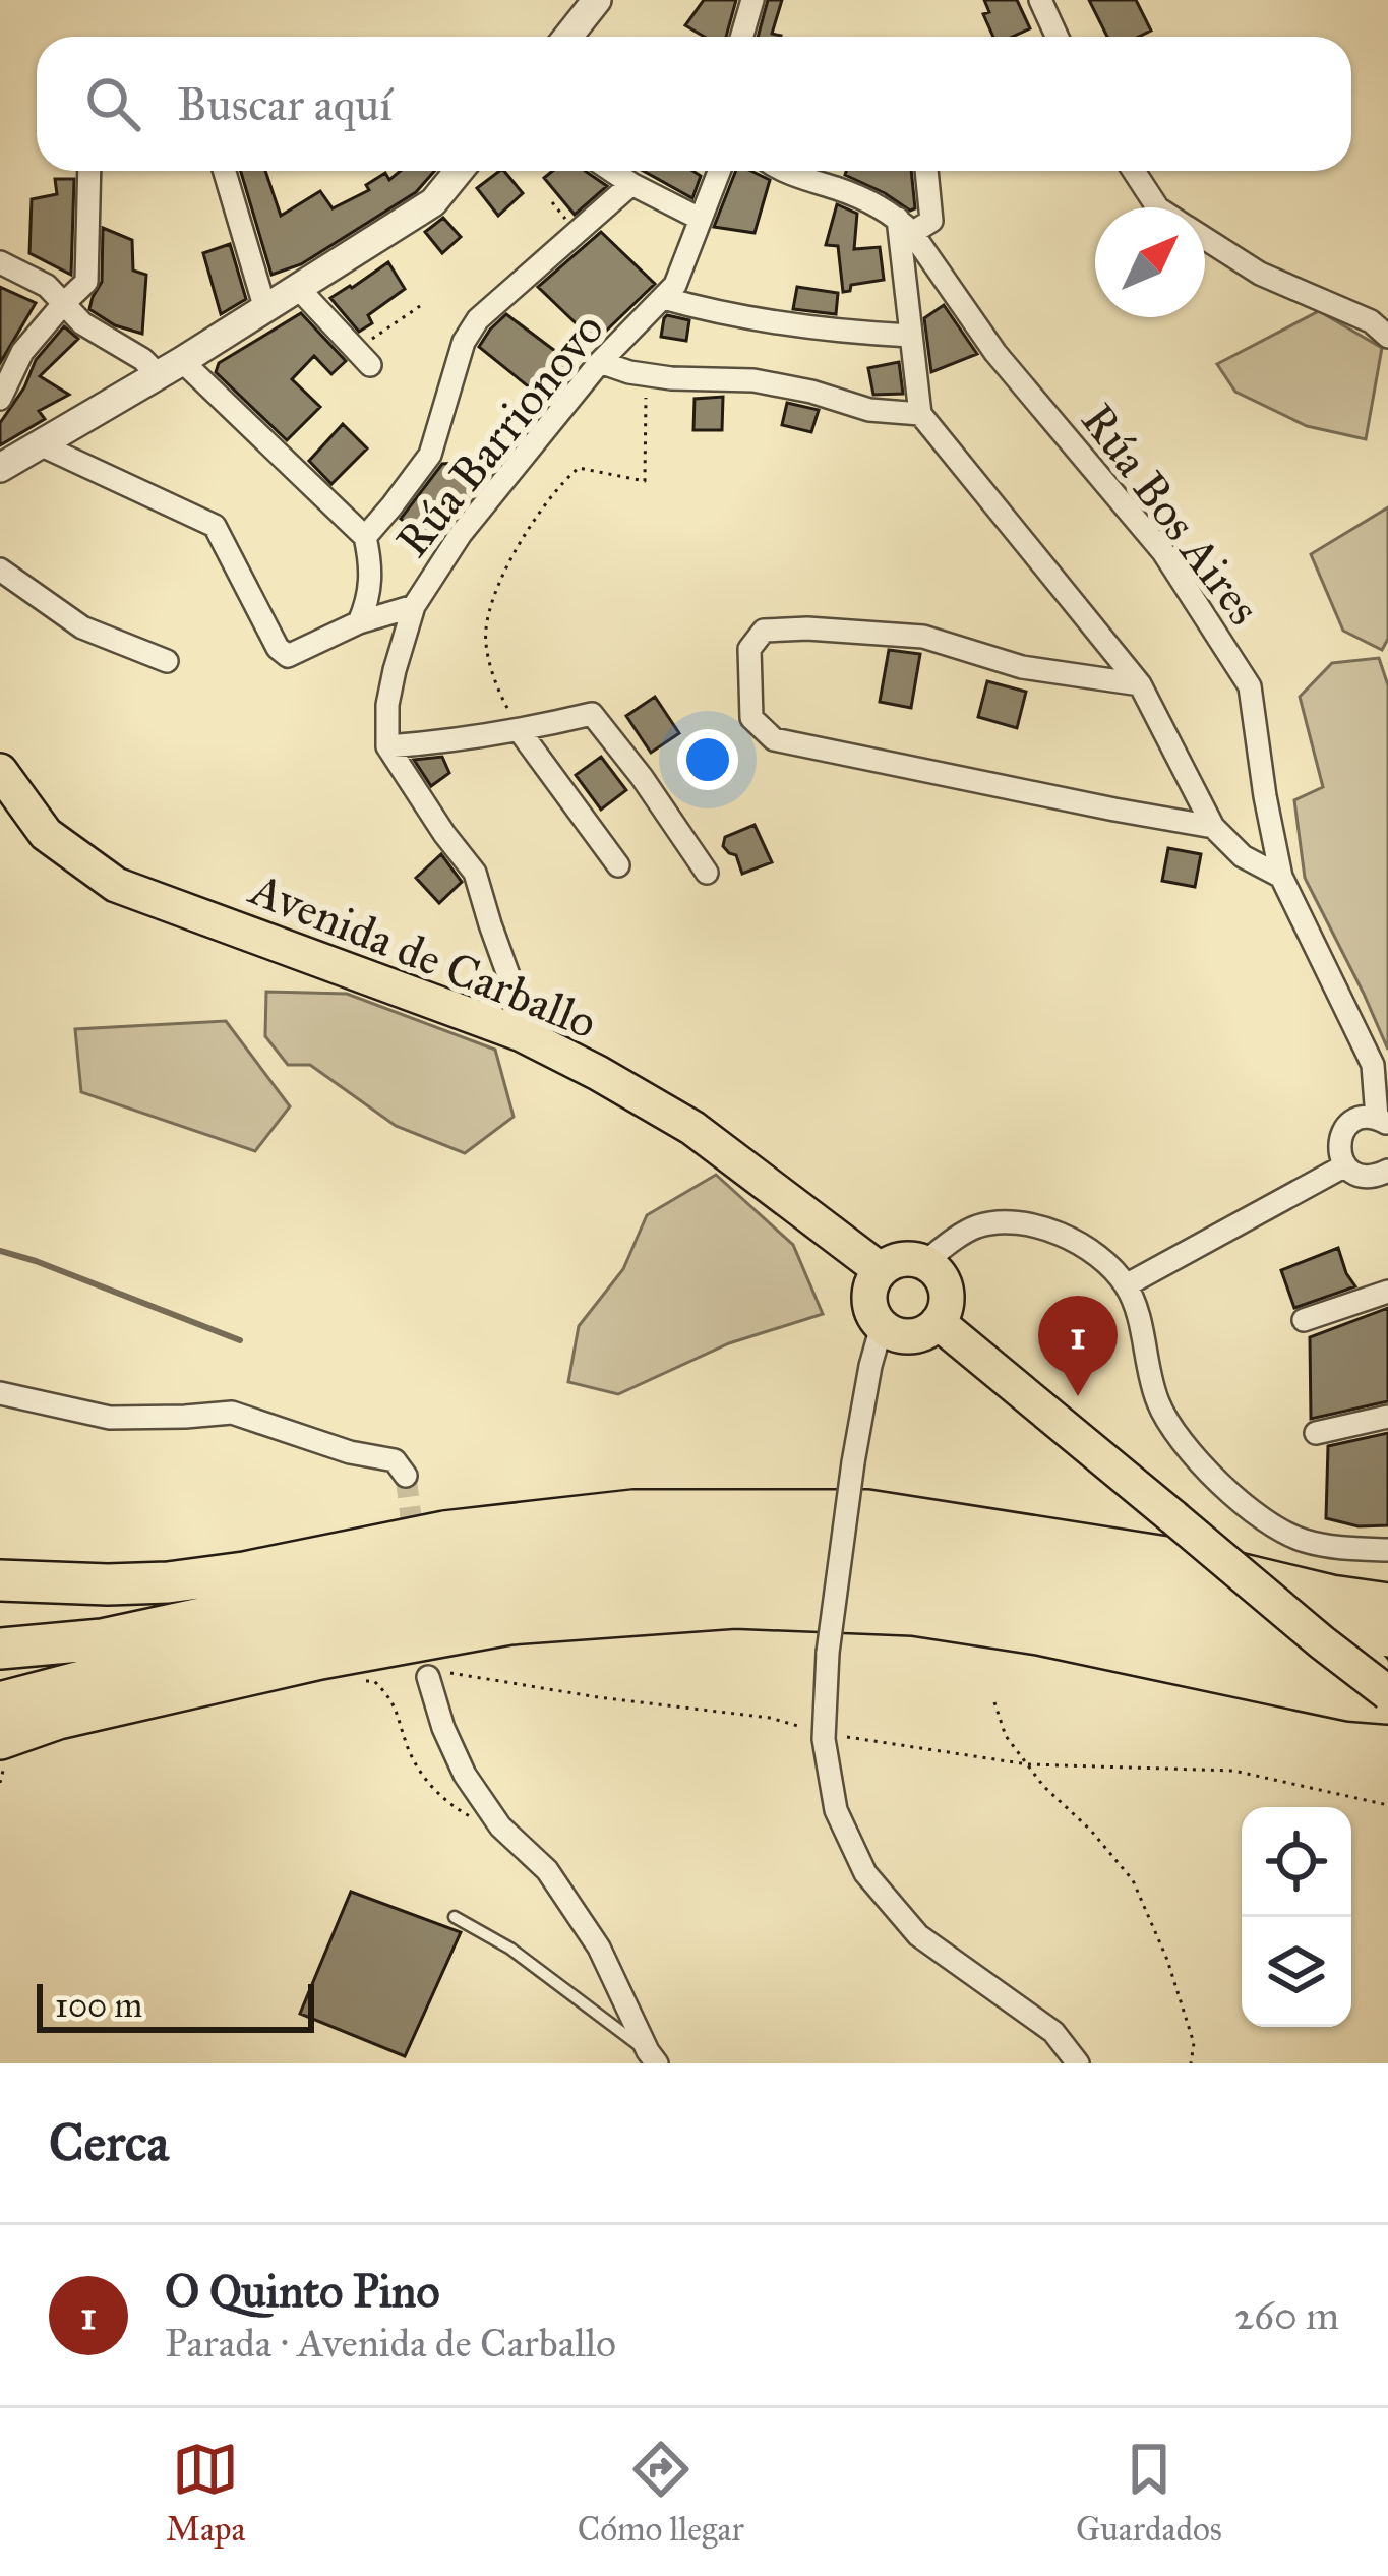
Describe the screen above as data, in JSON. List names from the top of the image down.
{
  "streets": {
    "main road": ["Avenida de Carballo"],
    "street": ["Rúa Barrionovo", "Rúa Bos Aires"]
  },
  "scale_bar": "100 m",
  "north": "top right",
  "page": {
    "search": "Buscar aquí",
    "pins": "1",
    "scale": "100 m",
    "heading": "Cerca",
    "list": [
      {
        "mark": "1",
        "name": "O Quinto Pino",
        "note": "Parada · Avenida de Carballo",
        "value": "260 m"
      }
    ],
    "nav": ["Mapa", "Cómo llegar", "Guardados"]
  }
}
